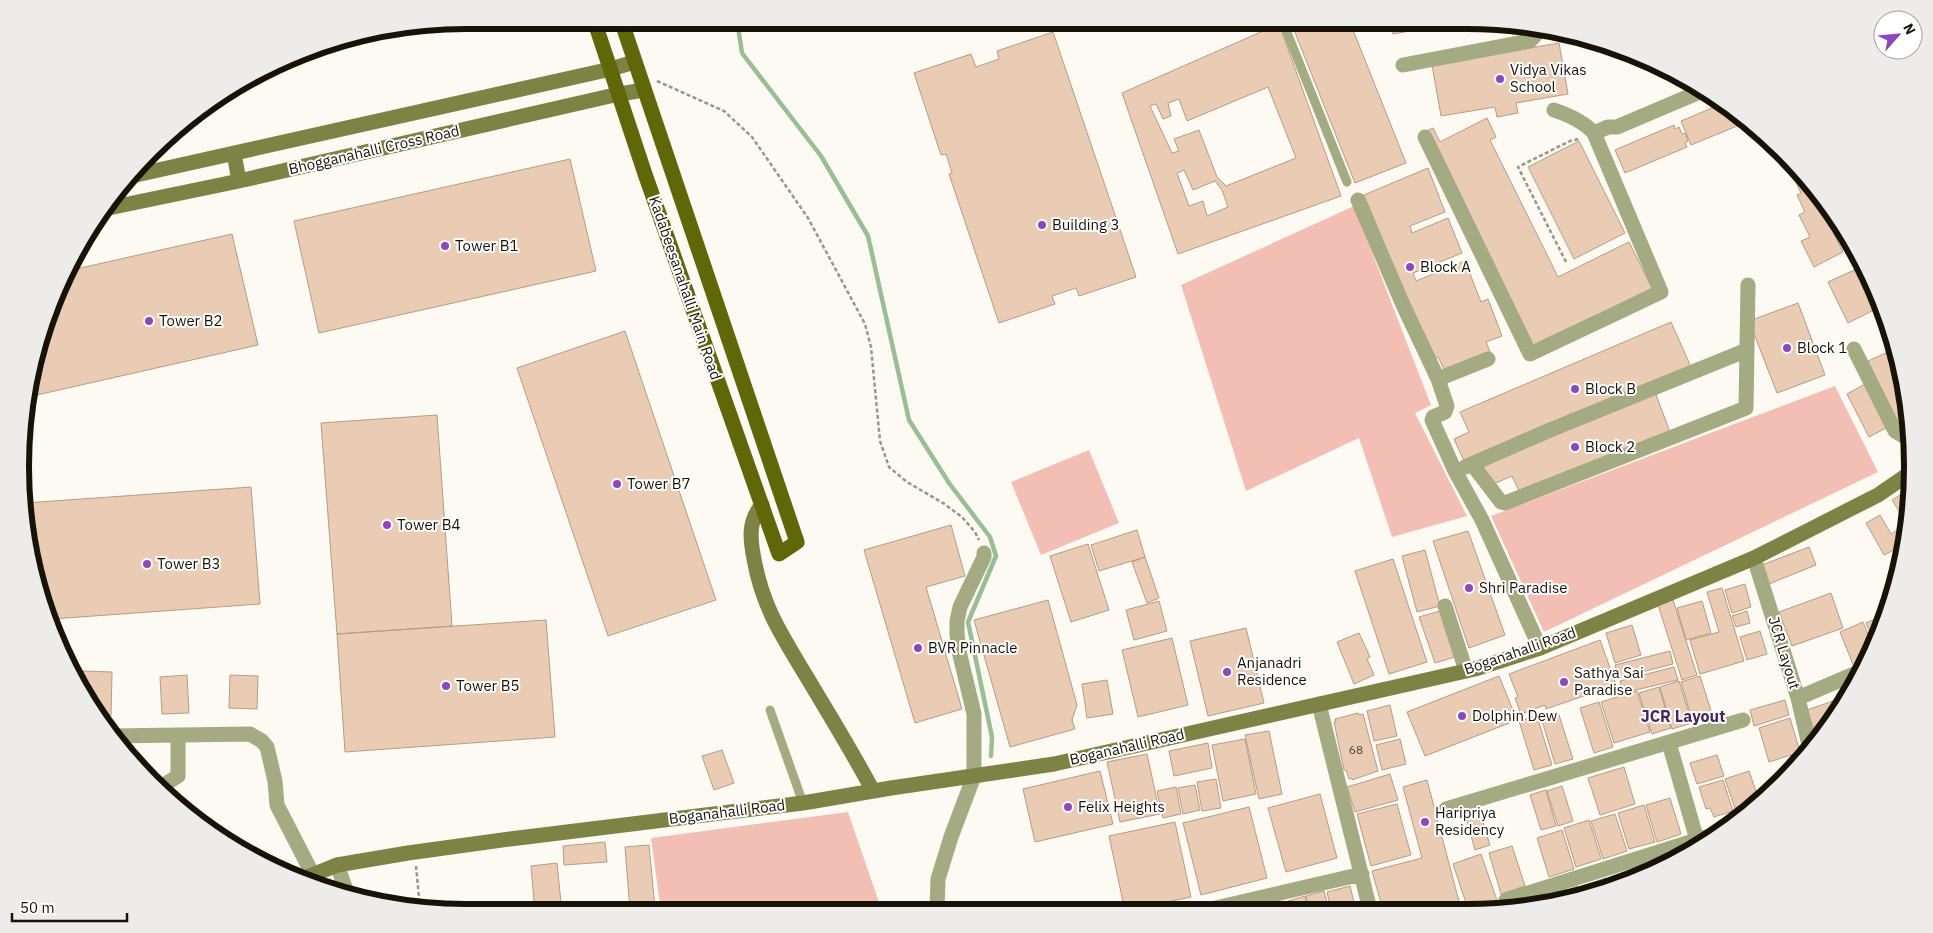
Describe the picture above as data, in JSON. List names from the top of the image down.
{
  "streets": {
    "main road": ["Kadabeesanahalli Main Road"],
    "street": ["Bhogganahalli Cross Road", "Boganahalli Road", "JCR Layout"]
  },
  "crossings": [
    ["Bhogganahalli Cross Road", "Kadabeesanahalli Main Road"],
    ["Boganahalli Road", "JCR Layout"]
  ],
  "districts": ["JCR Layout"],
  "places": [
    "Vidya Vikas School",
    "Building 3",
    "Tower B1",
    "Block A",
    "Tower B2",
    "Block 1",
    "Block B",
    "Block 2",
    "Tower B7",
    "Tower B4",
    "Tower B3",
    "Shri Paradise",
    "BVR Pinnacle",
    "Anjanadri Residence",
    "Sathya Sai Paradise",
    "Tower B5",
    "Dolphin Dew",
    "Felix Heights",
    "Haripriya Residency"
  ],
  "house_numbers": ["68"],
  "scale_bar": "50 m",
  "north": "top right"
}
